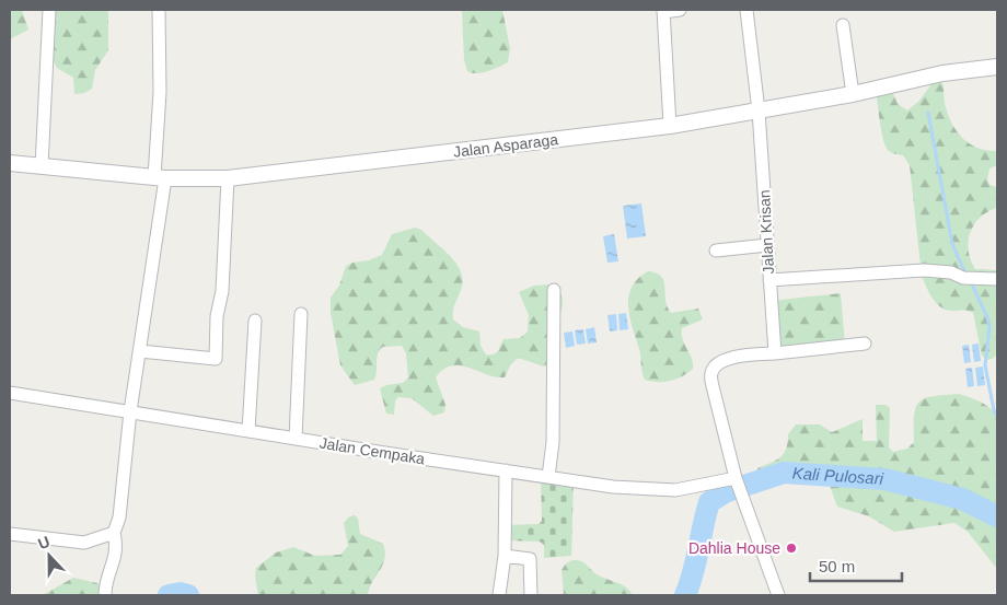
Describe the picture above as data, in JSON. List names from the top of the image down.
{
  "streets": {
    "street": ["Jalan Asparaga", "Jalan Krisan", "Jalan Cempaka"]
  },
  "crossings": [
    ["Jalan Asparaga", "Jalan Krisan"]
  ],
  "water": ["Kali Pulosari"],
  "places": ["Dahlia House"],
  "scale_bar": "50 m",
  "north": "top"
}
